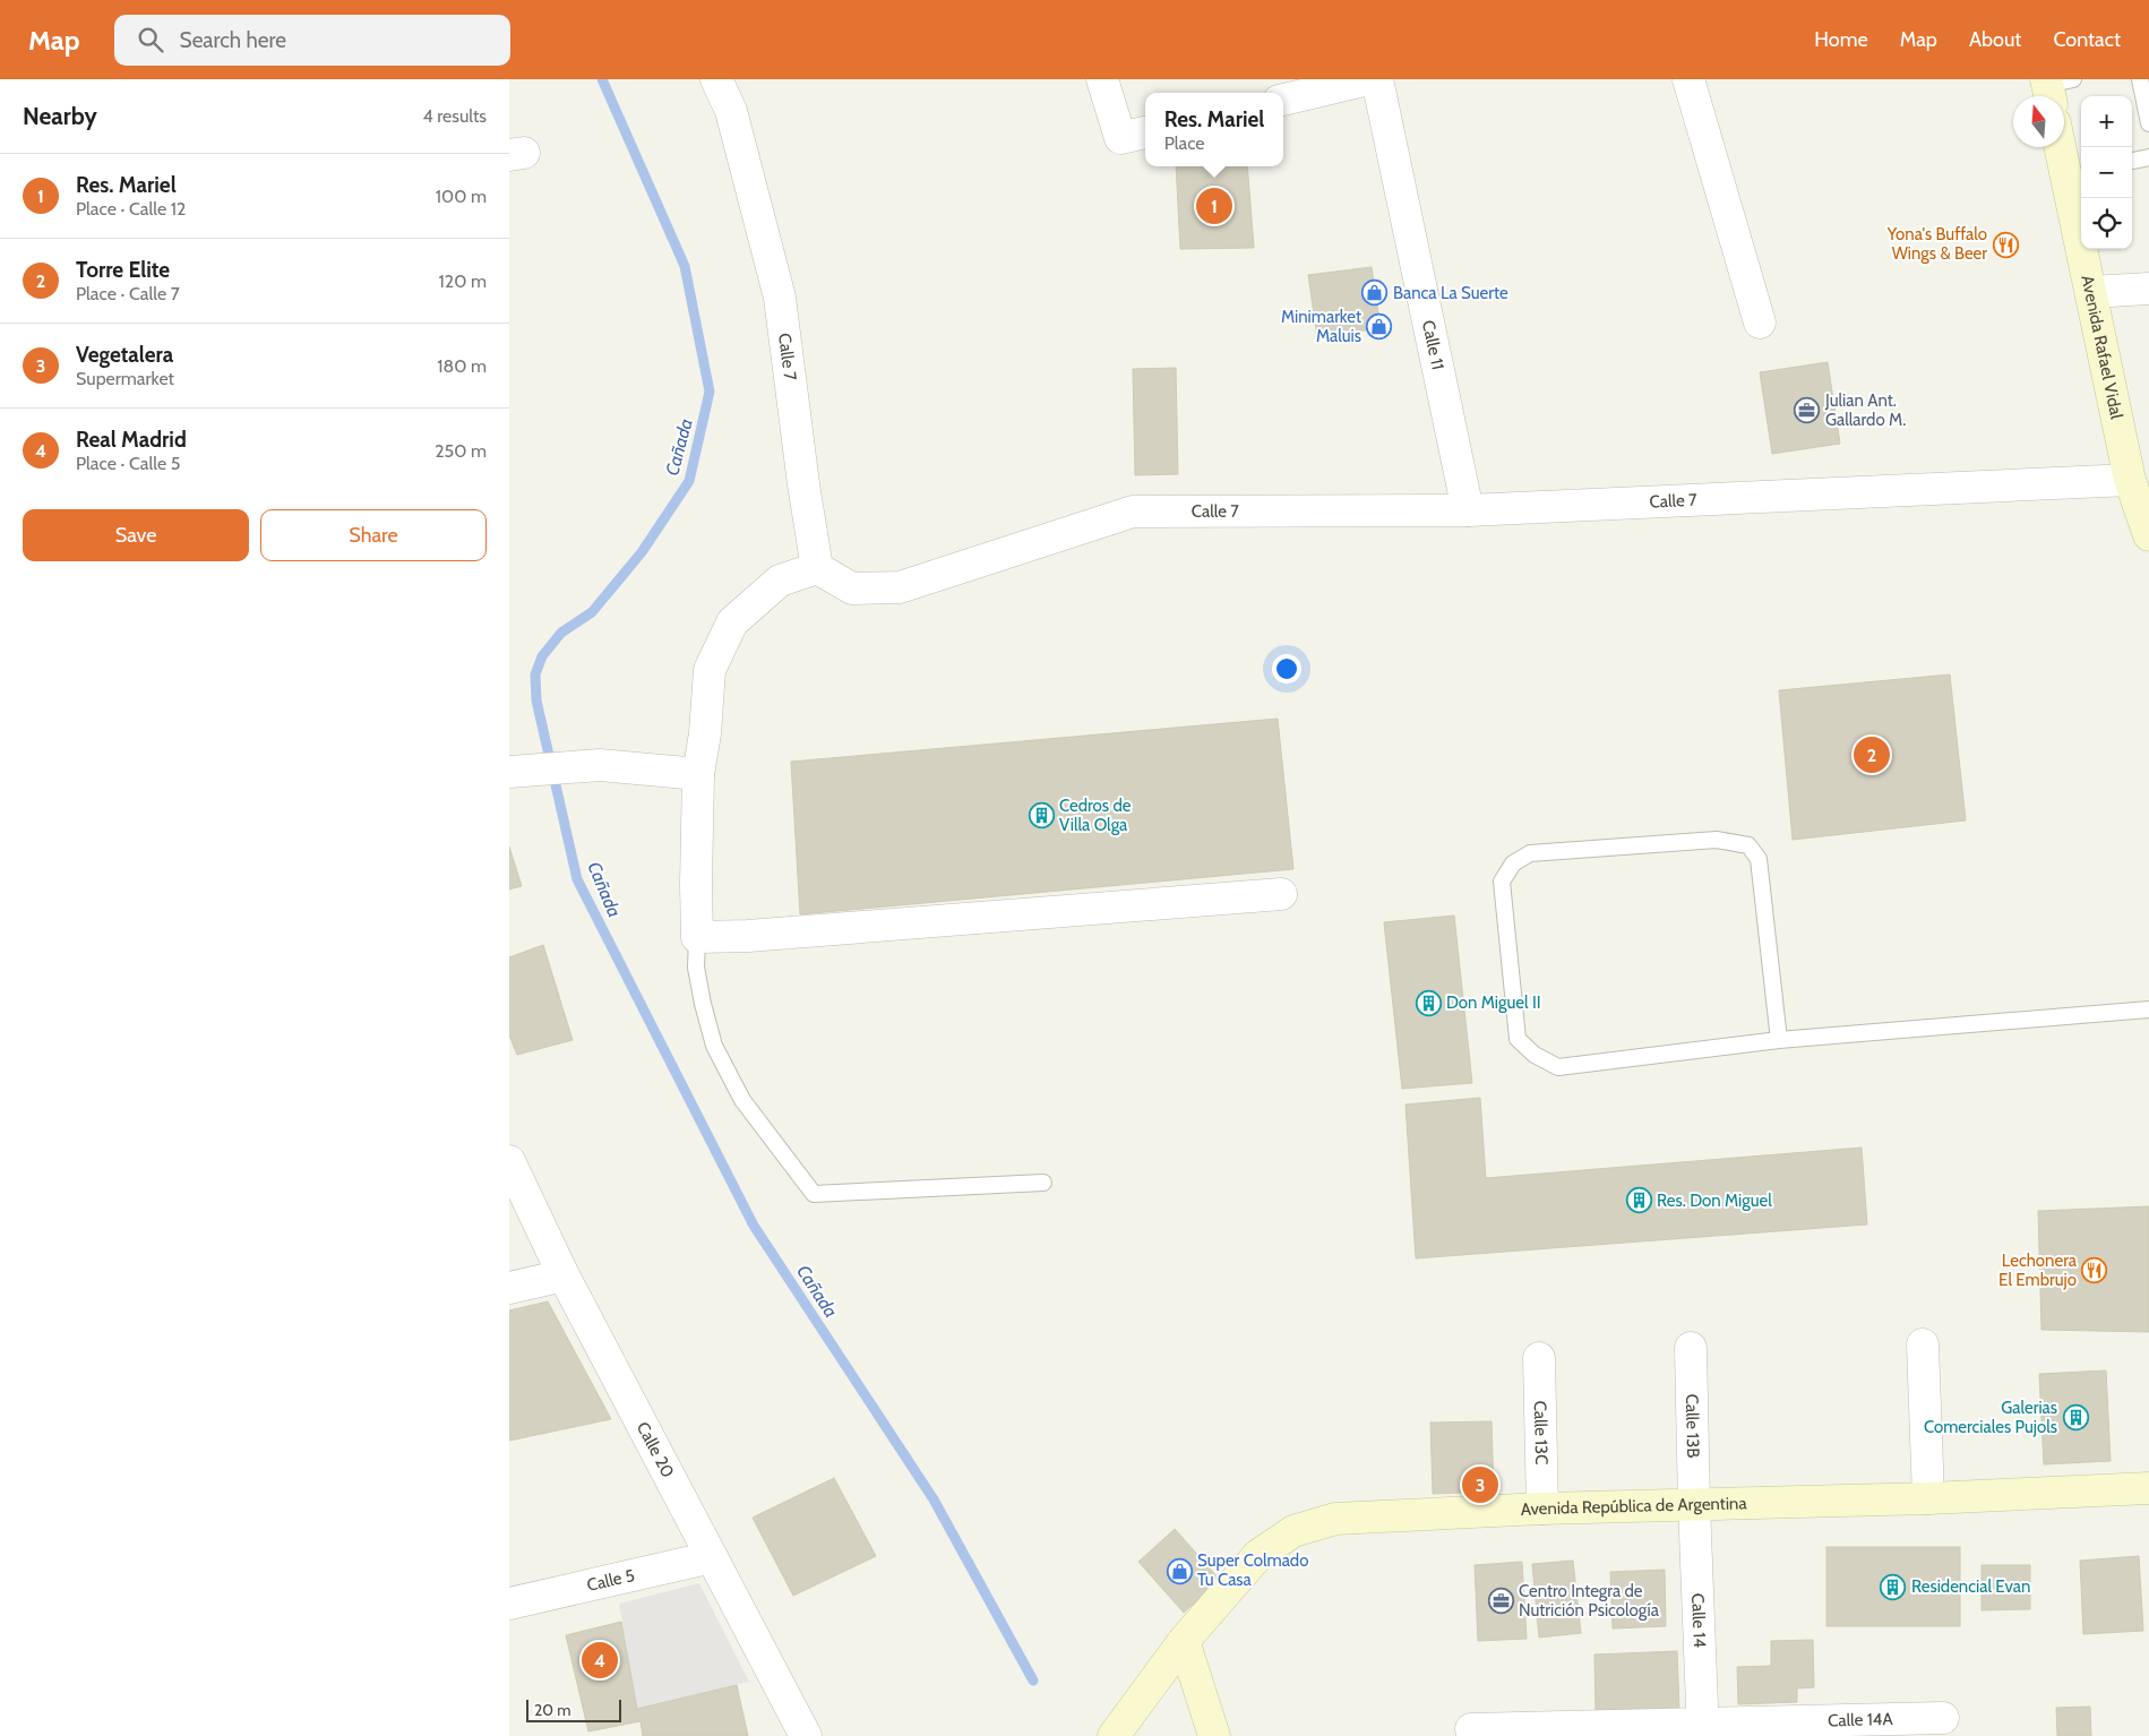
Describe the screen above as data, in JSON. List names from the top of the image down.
{
  "streets": {
    "main road": ["Avenida Rafael Vidal", "Avenida República de Argentina"],
    "street": [
      "Calle 11",
      "Calle 7",
      "Calle 13B",
      "Calle 13C",
      "Calle 20",
      "Calle 5",
      "Calle 14",
      "Calle 14A"
    ]
  },
  "crossings": [
    ["Calle 11", "Calle 7"],
    ["Avenida Rafael Vidal", "Calle 7"],
    ["Calle 13B", "Avenida República de Argentina"],
    ["Calle 13B", "Calle 14"],
    ["Calle 13C", "Avenida República de Argentina"],
    ["Calle 20", "Calle 5"],
    ["Avenida República de Argentina", "Calle 14"],
    ["Calle 14", "Calle 14A"]
  ],
  "water": ["Cañada"],
  "places": {
    "restaurant": ["Yona's Buffalo Wings & Beer", "Lechonera El Embrujo"],
    "shop": ["Banca La Suerte", "Minimarket Maluis", "Super Colmado Tu Casa"],
    "office": ["Julian Ant. Gallardo M.", "Centro Integra de Nutrición Psicología"],
    "building": [
      "Cedros de Villa Olga",
      "Don Miguel II",
      "Res. Don Miguel",
      "Galerias Comerciales Pujols",
      "Residencial Evan"
    ]
  },
  "scale_bar": "20 m",
  "north": "top",
  "page": {
    "header": "Map",
    "search": "Search here",
    "nav": [
      "Home",
      "Map",
      "About",
      "Contact"
    ],
    "heading": ["Nearby", "4 results"],
    "popup": ["Res. Mariel", "Place"],
    "map_buttons": ["+", "−"],
    "list": [
      {
        "mark": "1",
        "name": "Res. Mariel",
        "note": "Place · Calle 12",
        "value": "100 m"
      },
      {
        "mark": "2",
        "name": "Torre Elite",
        "note": "Place · Calle 7",
        "value": "120 m"
      },
      {
        "mark": "3",
        "name": "Vegetalera",
        "note": "Supermarket",
        "value": "180 m"
      },
      {
        "mark": "4",
        "name": "Real Madrid",
        "note": "Place · Calle 5",
        "value": "250 m"
      }
    ],
    "pins": [
      "1",
      "2",
      "3",
      "4"
    ],
    "buttons": ["Save", "Share"],
    "scale": "20 m"
  }
}
